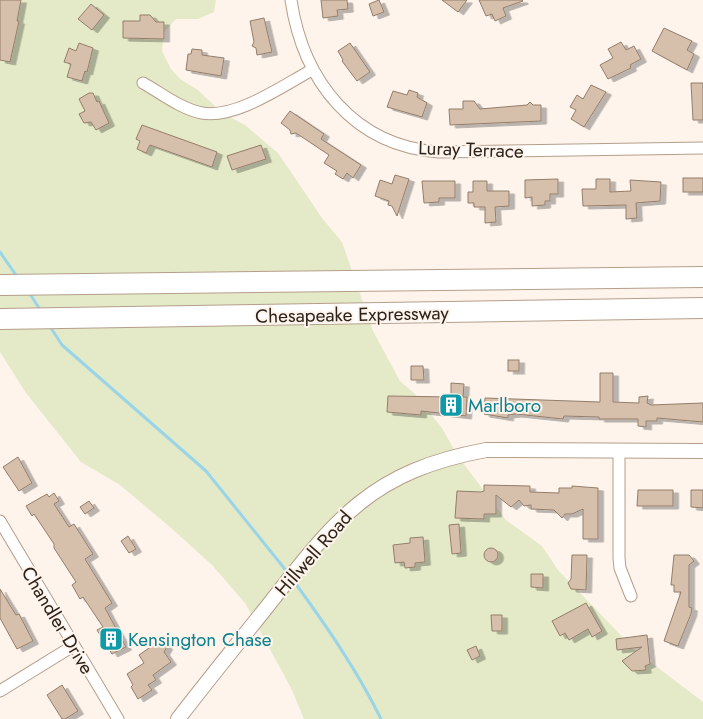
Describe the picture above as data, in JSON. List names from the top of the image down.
{
  "streets": {
    "highway": ["Chesapeake Expressway"],
    "street": ["Luray Terrace", "Hillwell Road", "Chandler Drive"]
  },
  "places": {
    "building": ["Marlboro", "Kensington Chase"]
  }
}
